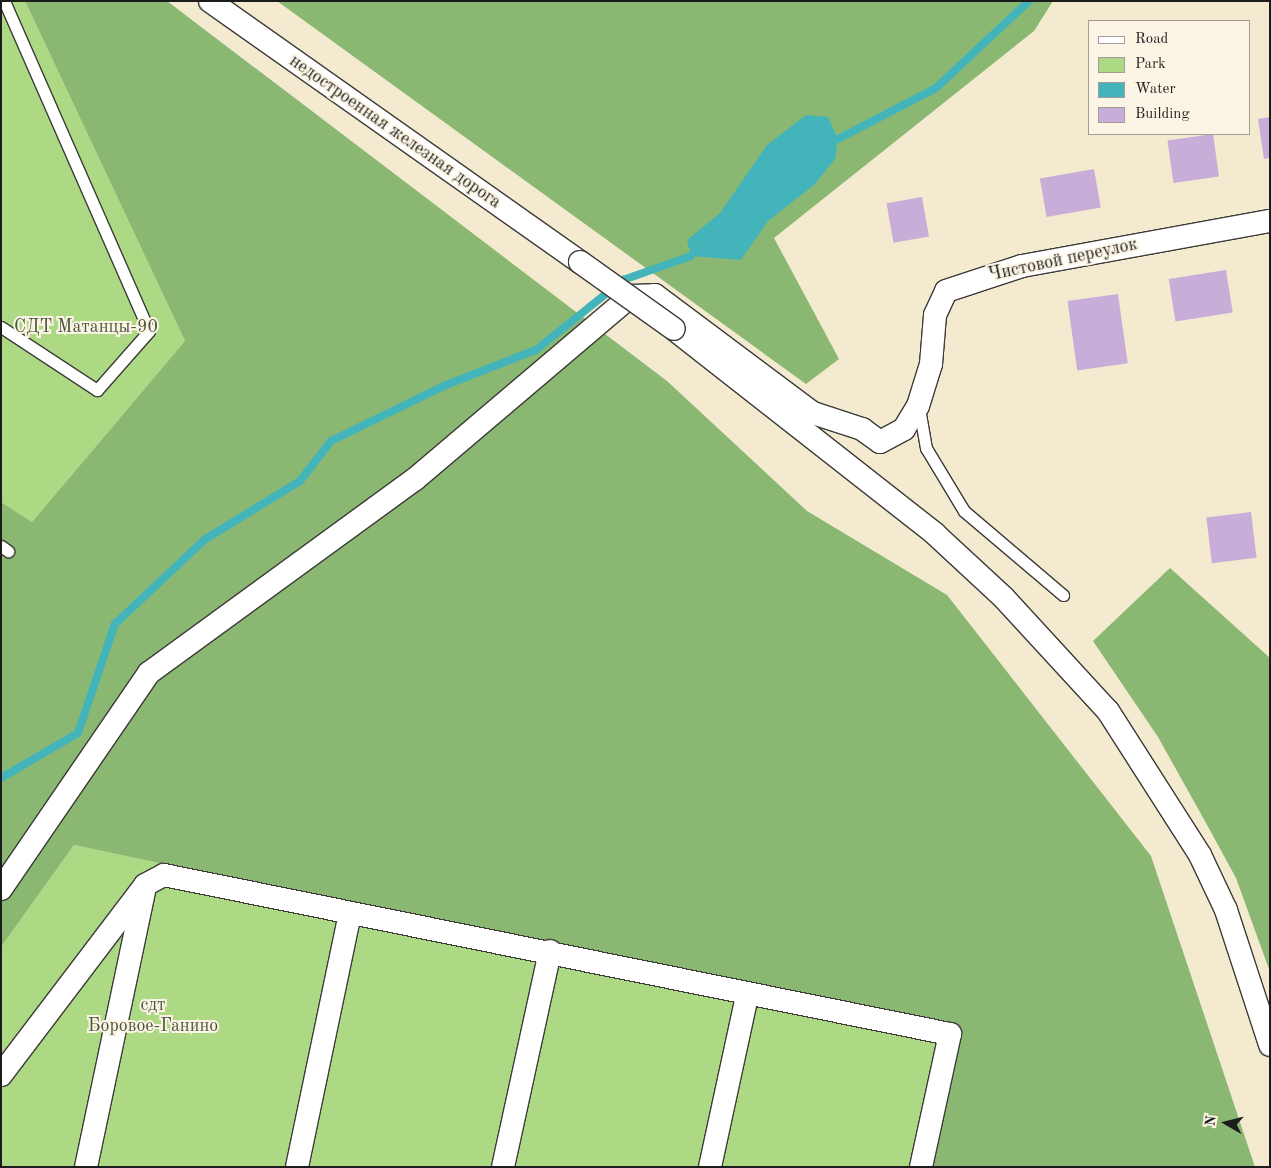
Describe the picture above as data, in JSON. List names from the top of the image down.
{
  "streets": {
    "street": ["недостроенная железная дорога", "Чистовой переулок"]
  },
  "parks": ["СДТ Матанцы-90", "сдт Боровое-Ганино"],
  "legend": [
    "Road",
    "Park",
    "Water",
    "Building"
  ],
  "north": "left"
}
